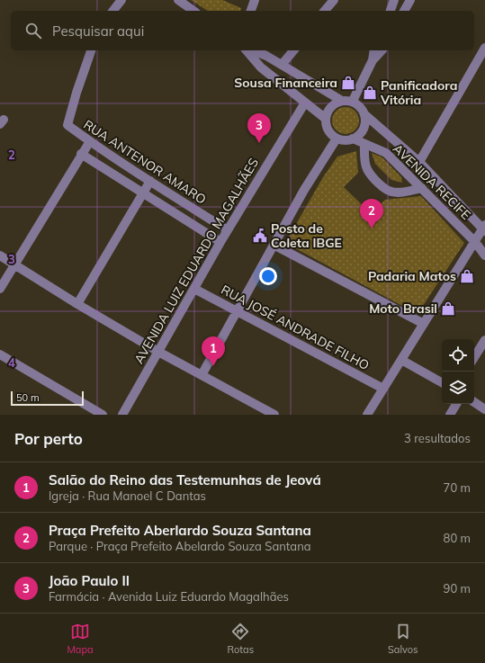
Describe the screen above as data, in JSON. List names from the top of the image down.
{
  "streets": {
    "street": [
      "RUA ANTENOR AMARO",
      "AVENIDA RECIFE",
      "AVENIDA LUIZ EDUARDO MAGALHÃES",
      "RUA JOSÉ ANDRADE FILHO"
    ]
  },
  "crossings": [
    ["RUA ANTENOR AMARO", "AVENIDA LUIZ EDUARDO MAGALHÃES"],
    ["AVENIDA LUIZ EDUARDO MAGALHÃES", "RUA JOSÉ ANDRADE FILHO"]
  ],
  "places": {
    "shop": [
      "Sousa Financeira",
      "Panificadora Vitória",
      "Padaria Matos",
      "Moto Brasil"
    ],
    "public building": ["Posto de Coleta IBGE"]
  },
  "scale_bar": "50 m",
  "page": {
    "search": "Pesquisar aqui",
    "pins": ["3", "2", "1"],
    "scale": "50 m",
    "heading": ["Por perto", "3 resultados"],
    "list": [
      {
        "mark": "1",
        "name": "Salão do Reino das Testemunhas de Jeová",
        "note": "Igreja · Rua Manoel C Dantas",
        "value": "70 m"
      },
      {
        "mark": "2",
        "name": "Praça Prefeito Aberlardo Souza Santana",
        "note": "Parque · Praça Prefeito Abelardo Souza Santana",
        "value": "80 m"
      },
      {
        "mark": "3",
        "name": "João Paulo II",
        "note": "Farmácia · Avenida Luiz Eduardo Magalhães",
        "value": "90 m"
      }
    ],
    "nav": ["Mapa", "Rotas", "Salvos"]
  },
  "grid": {
    "rows": ["2", "3", "4"]
  }
}
